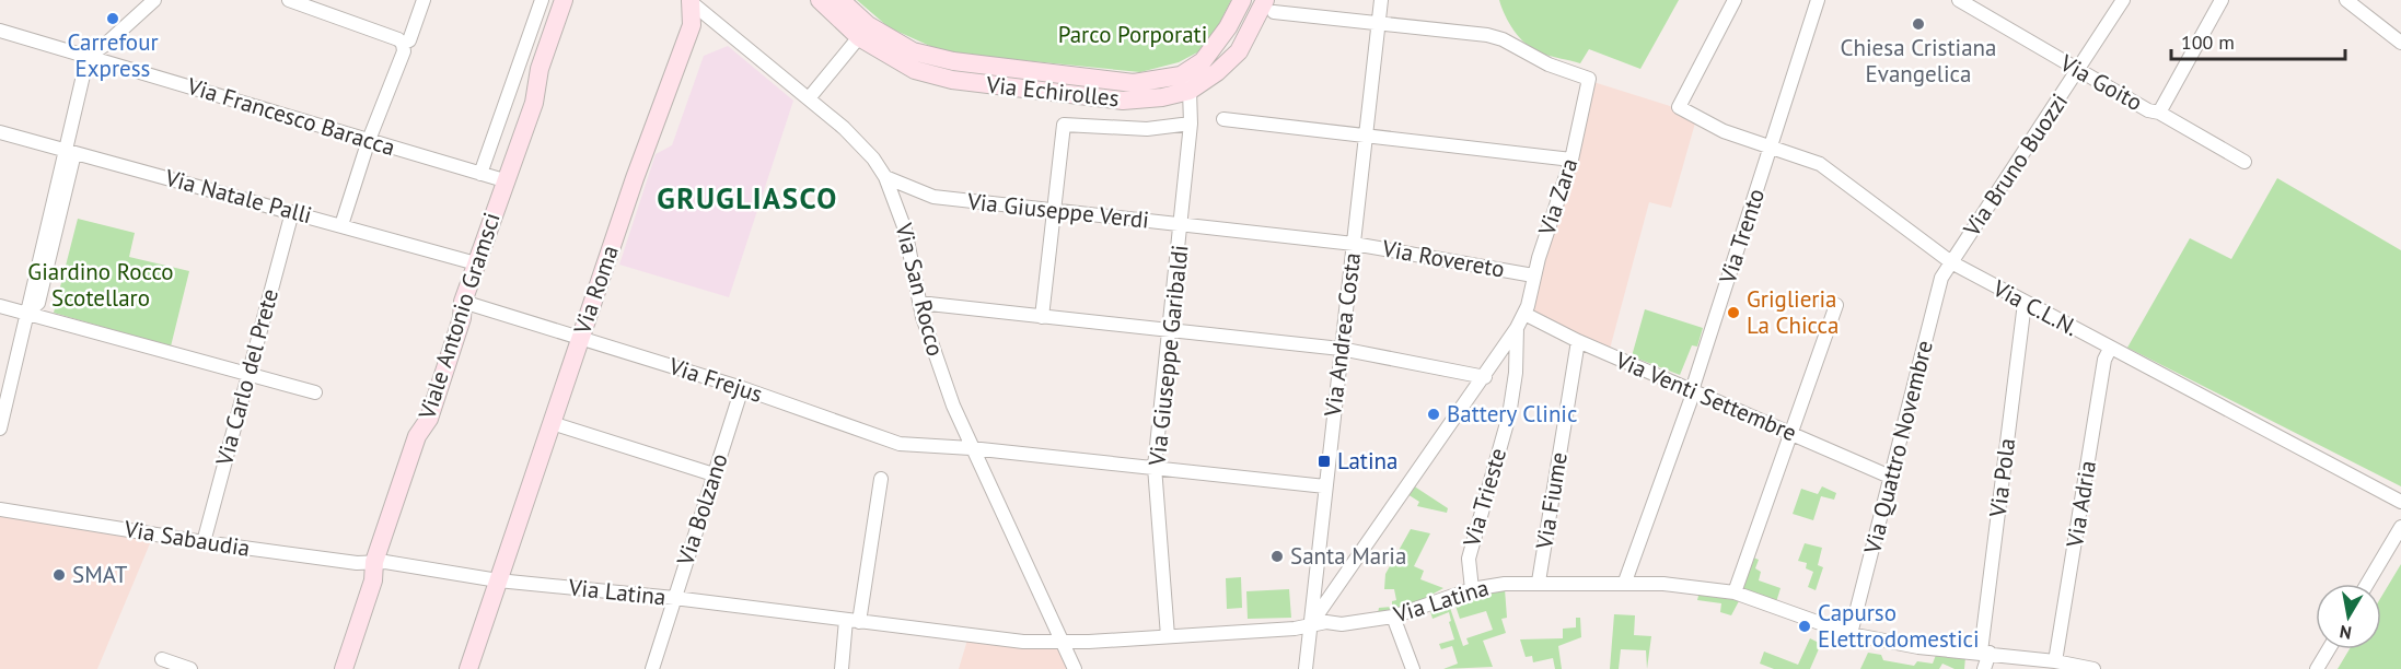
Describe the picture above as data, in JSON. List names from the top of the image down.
{
  "streets": {
    "street": [
      "Via Goito",
      "Via Echirolles",
      "Via Francesco Baracca",
      "Via Bruno Buozzi",
      "Via Natale Palli",
      "Via Zara",
      "Via Giuseppe Verdi",
      "Via Trento",
      "Via Rovereto",
      "Via Roma",
      "Via San Rocco",
      "Via C.L.N.",
      "Viale Antonio Gramsci",
      "Via Andrea Costa",
      "Via Giuseppe Garibaldi",
      "Via Carlo del Prete",
      "Via Frejus",
      "Via Venti Settembre",
      "Via Quattro Novembre",
      "Via Pola",
      "Via Trieste",
      "Via Fiume",
      "Via Adria",
      "Via Bolzano",
      "Via Sabaudia",
      "Via Latina"
    ]
  },
  "crossings": [
    ["Via Goito", "Via Bruno Buozzi"],
    ["Via Echirolles", "Via Giuseppe Garibaldi"],
    ["Via Francesco Baracca", "Viale Antonio Gramsci"],
    ["Via Bruno Buozzi", "Via C.L.N."],
    ["Via Bruno Buozzi", "Via Quattro Novembre"],
    ["Via Natale Palli", "Viale Antonio Gramsci"],
    ["Via Natale Palli", "Via Carlo del Prete"],
    ["Via Zara", "Via Rovereto"],
    ["Via Zara", "Via Andrea Costa"],
    ["Via Zara", "Via Venti Settembre"],
    ["Via Zara", "Via Trieste"],
    ["Via Zara", "Via Latina"],
    ["Via Giuseppe Verdi", "Via Rovereto"],
    ["Via Giuseppe Verdi", "Via San Rocco"],
    ["Via Giuseppe Verdi", "Via Andrea Costa"],
    ["Via Giuseppe Verdi", "Via Giuseppe Garibaldi"],
    ["Via Trento", "Via C.L.N."],
    ["Via Trento", "Via Venti Settembre"],
    ["Via Trento", "Via Latina"],
    ["Via Rovereto", "Via Andrea Costa"],
    ["Via Roma", "Via San Rocco"],
    ["Via Roma", "Via Frejus"],
    ["Via Roma", "Via Latina"],
    ["Via San Rocco", "Via Frejus"],
    ["Via San Rocco", "Via Latina"],
    ["Via C.L.N.", "Via Quattro Novembre"],
    ["Via C.L.N.", "Via Pola"],
    ["Via C.L.N.", "Via Adria"],
    ["Viale Antonio Gramsci", "Via Frejus"],
    ["Viale Antonio Gramsci", "Via Sabaudia"],
    ["Viale Antonio Gramsci", "Via Latina"],
    ["Via Andrea Costa", "Via Frejus"],
    ["Via Andrea Costa", "Via Latina"],
    ["Via Giuseppe Garibaldi", "Via Frejus"],
    ["Via Giuseppe Garibaldi", "Via Latina"],
    ["Via Carlo del Prete", "Via Sabaudia"],
    ["Via Frejus", "Via Bolzano"],
    ["Via Venti Settembre", "Via Quattro Novembre"],
    ["Via Venti Settembre", "Via Fiume"],
    ["Via Quattro Novembre", "Via Latina"],
    ["Via Pola", "Via Latina"],
    ["Via Trieste", "Via Latina"],
    ["Via Fiume", "Via Latina"],
    ["Via Adria", "Via Latina"],
    ["Via Bolzano", "Via Latina"],
    ["Via Sabaudia", "Via Latina"]
  ],
  "districts": ["GRUGLIASCO"],
  "parks": ["Parco Porporati", "Giardino Rocco Scotellaro"],
  "places": {
    "other": [
      "Carrefour Express",
      "Chiesa Cristiana Evangelica",
      "Griglieria La Chicca",
      "Battery Clinic",
      "Santa Maria",
      "SMAT",
      "Capurso Elettrodomestici"
    ],
    "transit": ["Latina"]
  },
  "scale_bar": "100 m",
  "north": "bottom"
}
